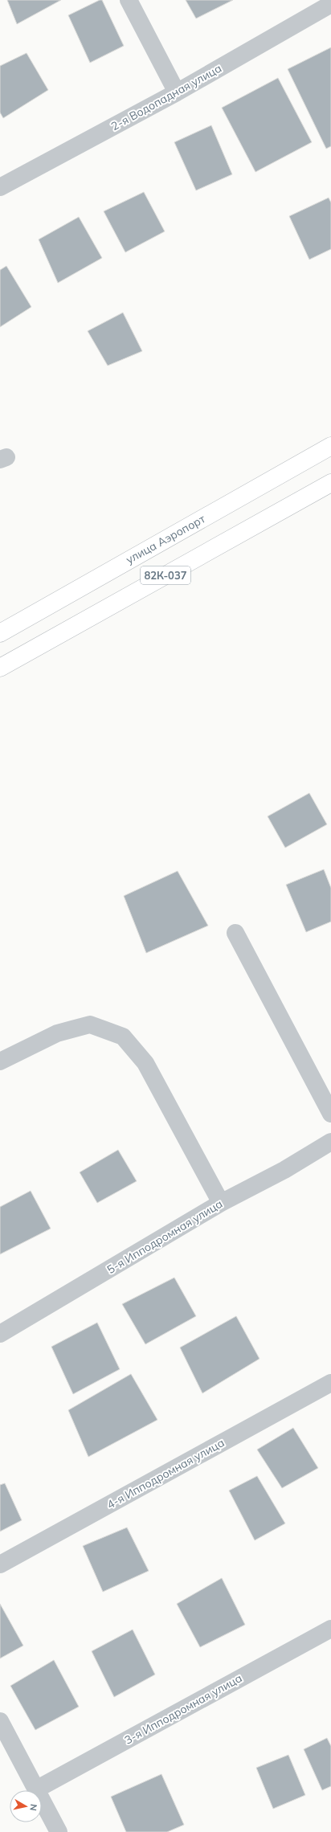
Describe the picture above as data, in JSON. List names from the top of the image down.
{
  "streets": {
    "main road": ["улица Аэропорт", "82К-037"],
    "street": [
      "2-я Водопадная улица",
      "5-я Ипподромная улица",
      "4-я Ипподромная улица",
      "3-я Ипподромная улица"
    ]
  },
  "north": "right"
}
